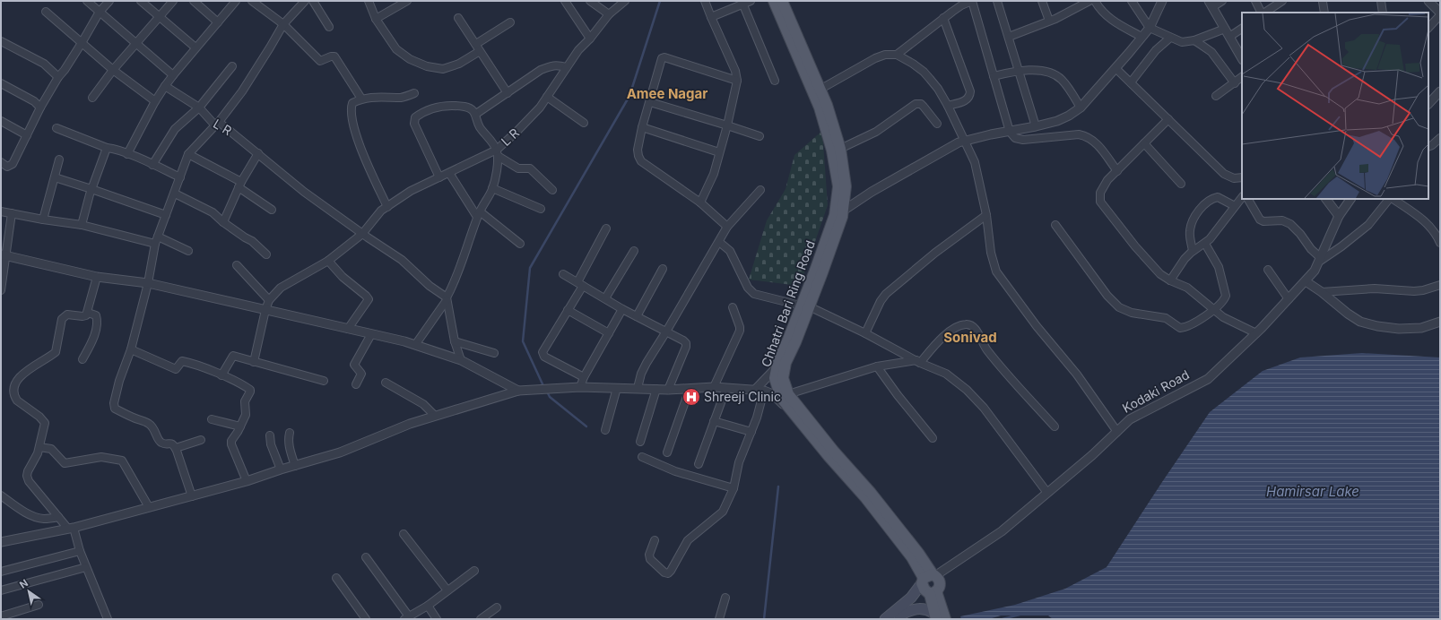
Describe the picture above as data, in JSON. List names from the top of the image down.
{
  "streets": {
    "main road": ["Chhatri Bari Ring Road", "Kodaki Road"],
    "street": ["L R"]
  },
  "crossings": [
    ["Chhatri Bari Ring Road", "Kodaki Road"]
  ],
  "districts": ["Amee Nagar", "Sonivad"],
  "water": ["Hamirsar Lake"],
  "places": {
    "hospital": ["Shreeji Clinic"]
  },
  "north": "top left"
}
